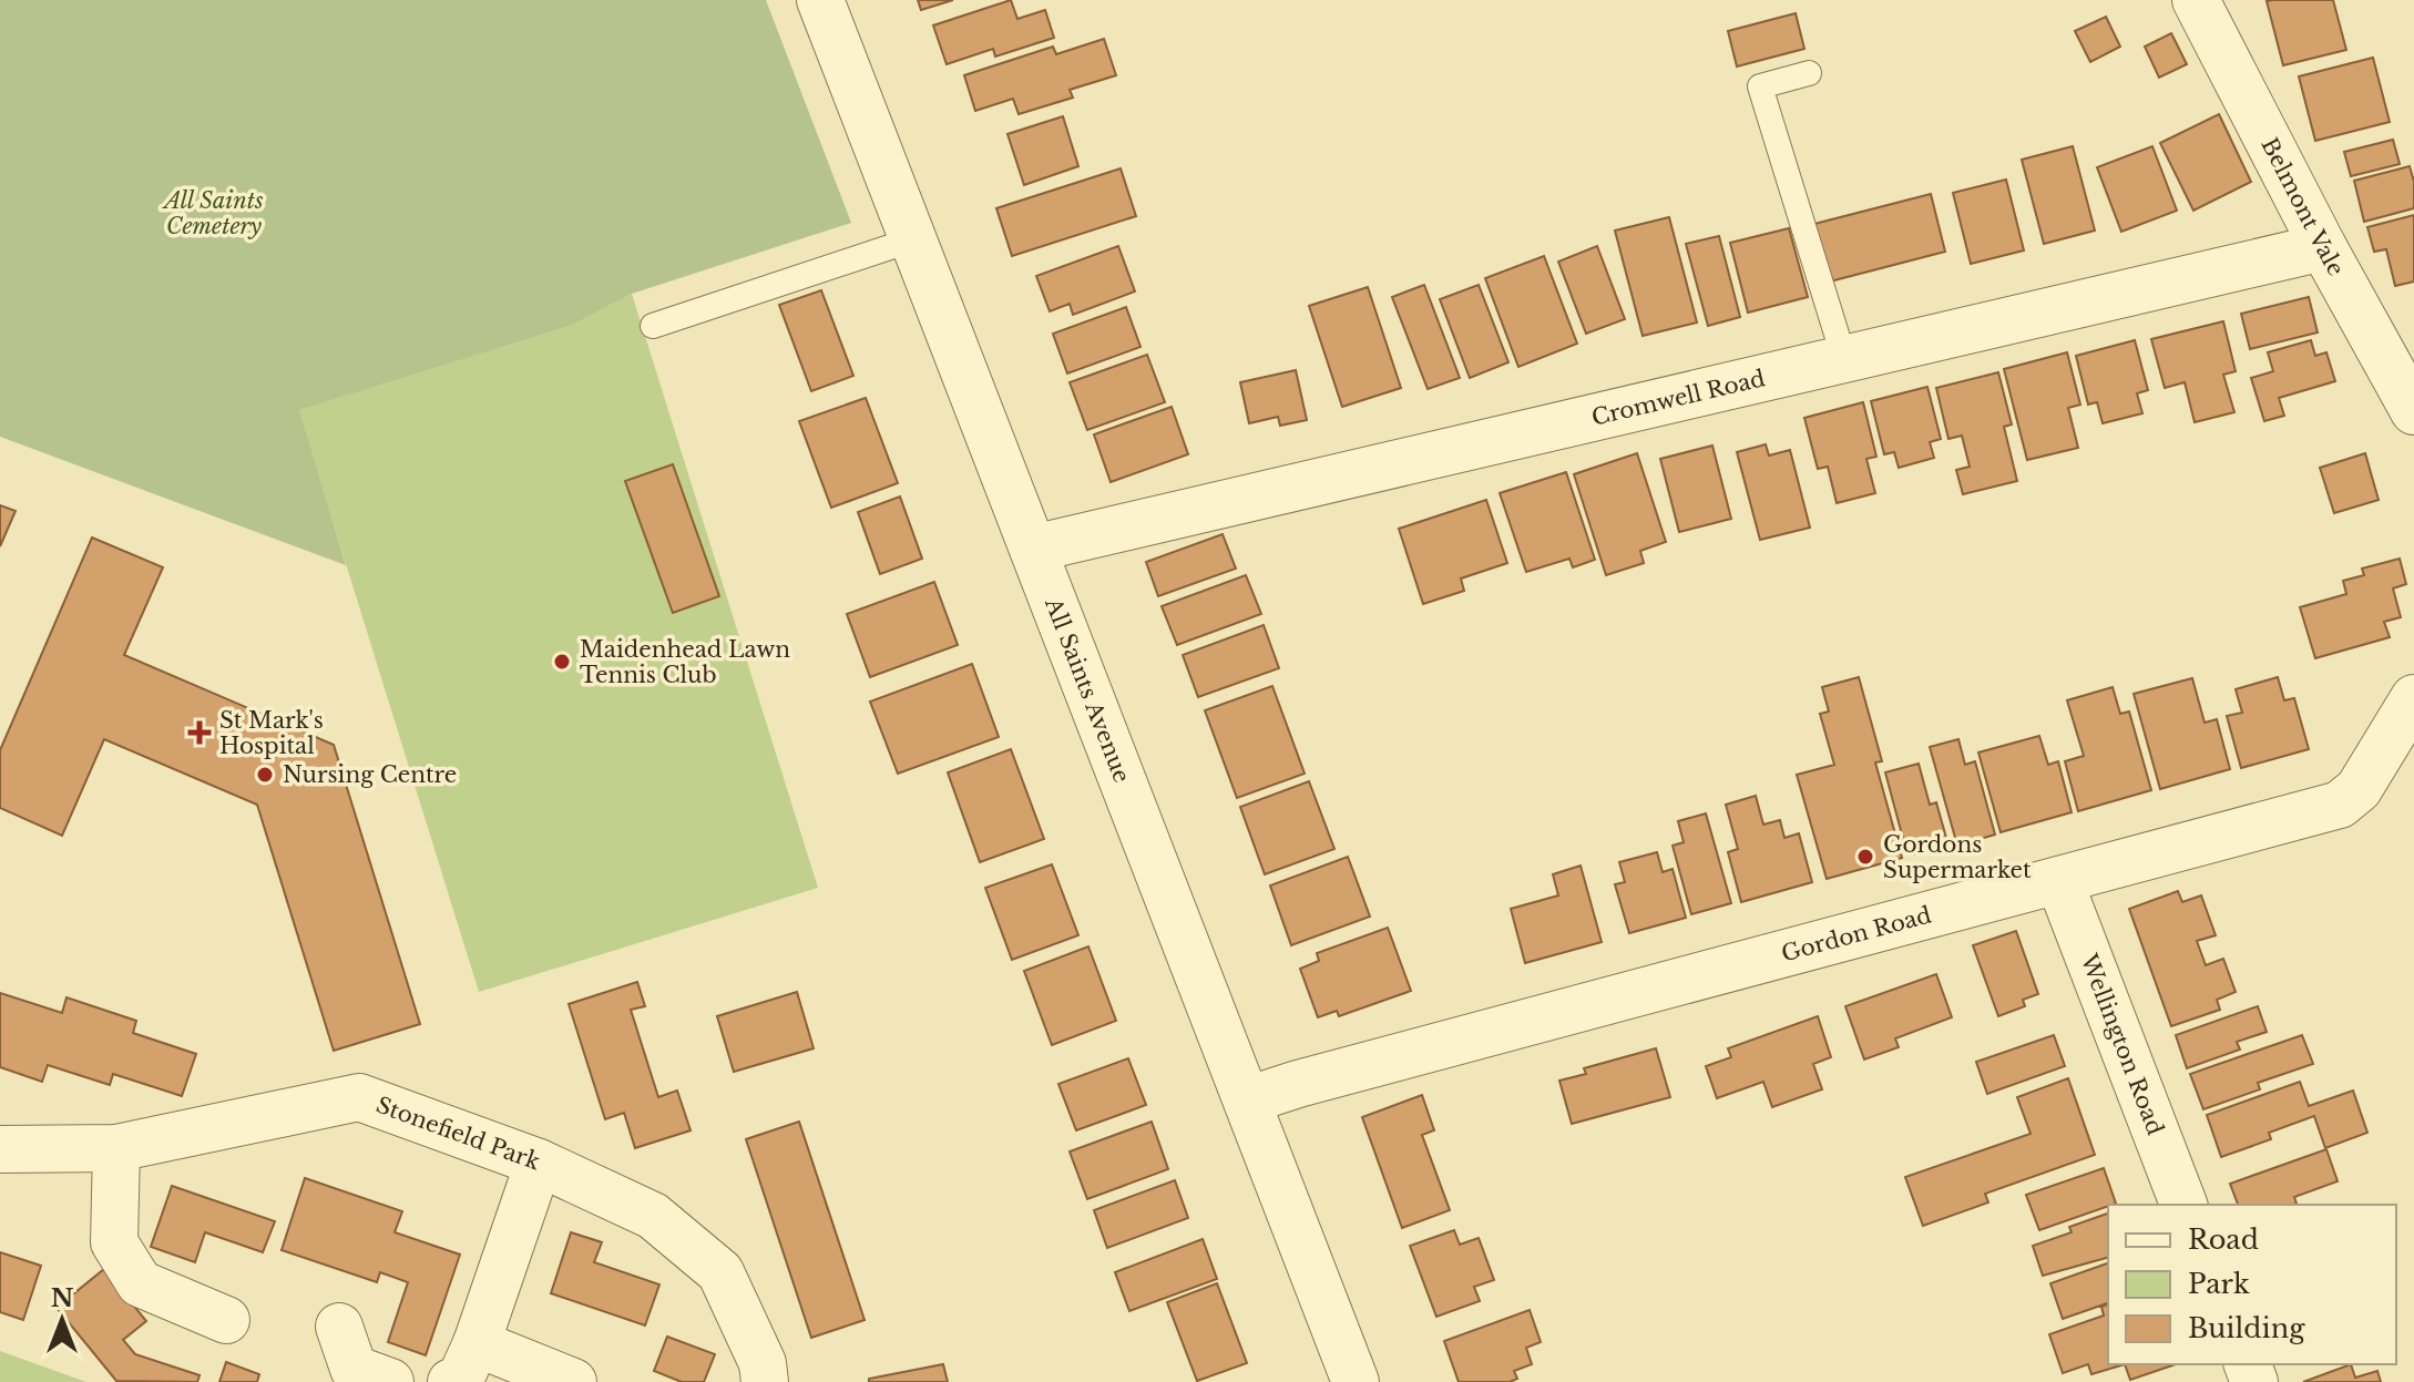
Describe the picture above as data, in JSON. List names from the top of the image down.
{
  "streets": {
    "street": [
      "Belmont Vale",
      "Cromwell Road",
      "All Saints Avenue",
      "Gordon Road",
      "Wellington Road",
      "Stonefield Park"
    ]
  },
  "crossings": [
    ["Belmont Vale", "Cromwell Road"],
    ["Cromwell Road", "All Saints Avenue"],
    ["All Saints Avenue", "Gordon Road"],
    ["Gordon Road", "Wellington Road"]
  ],
  "parks": ["All Saints Cemetery"],
  "places": {
    "other": ["Maidenhead Lawn Tennis Club", "Nursing Centre", "Gordons Supermarket"],
    "health": ["St Mark's Hospital"]
  },
  "legend": ["Road", "Park", "Building"],
  "north": "top"
}
